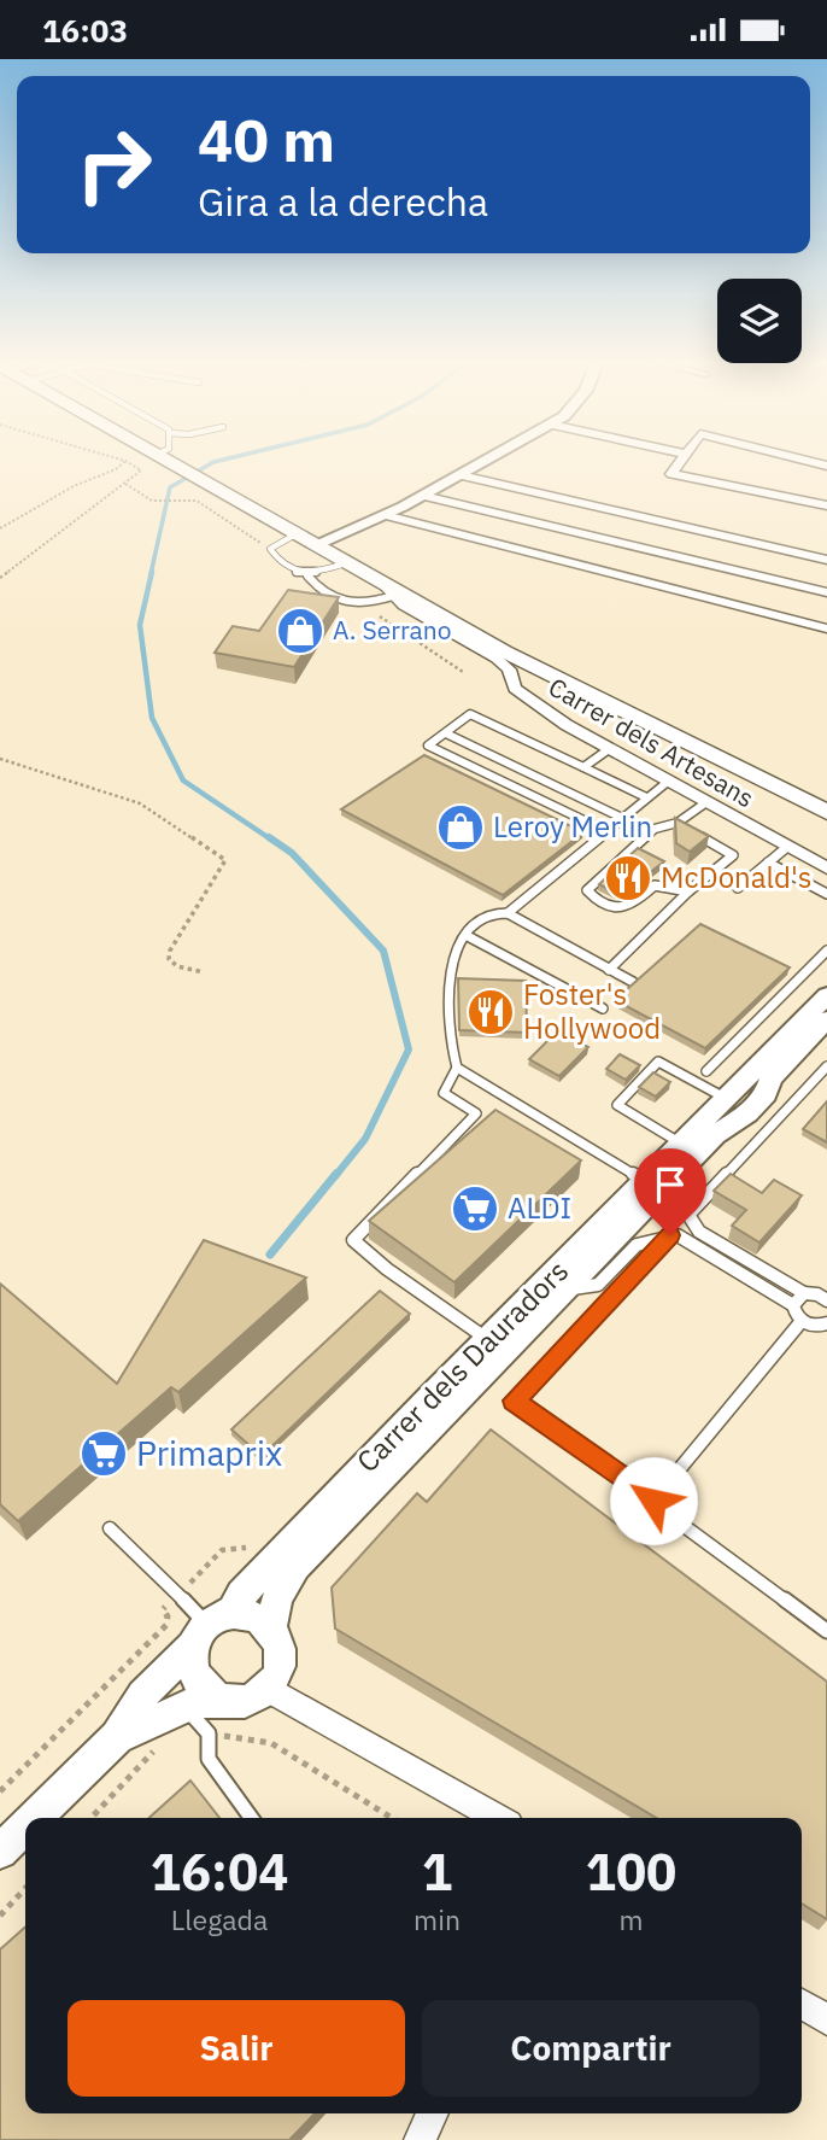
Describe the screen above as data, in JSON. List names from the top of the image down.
{
  "streets": {
    "street": ["Carrer dels Artesans", "Carrer dels Dauradors"]
  },
  "places": {
    "shop": ["A. Serrano", "Leroy Merlin"],
    "restaurant": ["McDonald's", "Foster's Hollywood"],
    "supermarket": ["ALDI", "Primaprix"]
  },
  "page": {
    "status": "16:03",
    "turn": ["40 m", "Gira a la derecha"],
    "eta": [
      "16:04",
      "Llegada",
      "1",
      "min",
      "100",
      "m"
    ],
    "buttons": ["Salir", "Compartir"]
  }
}
